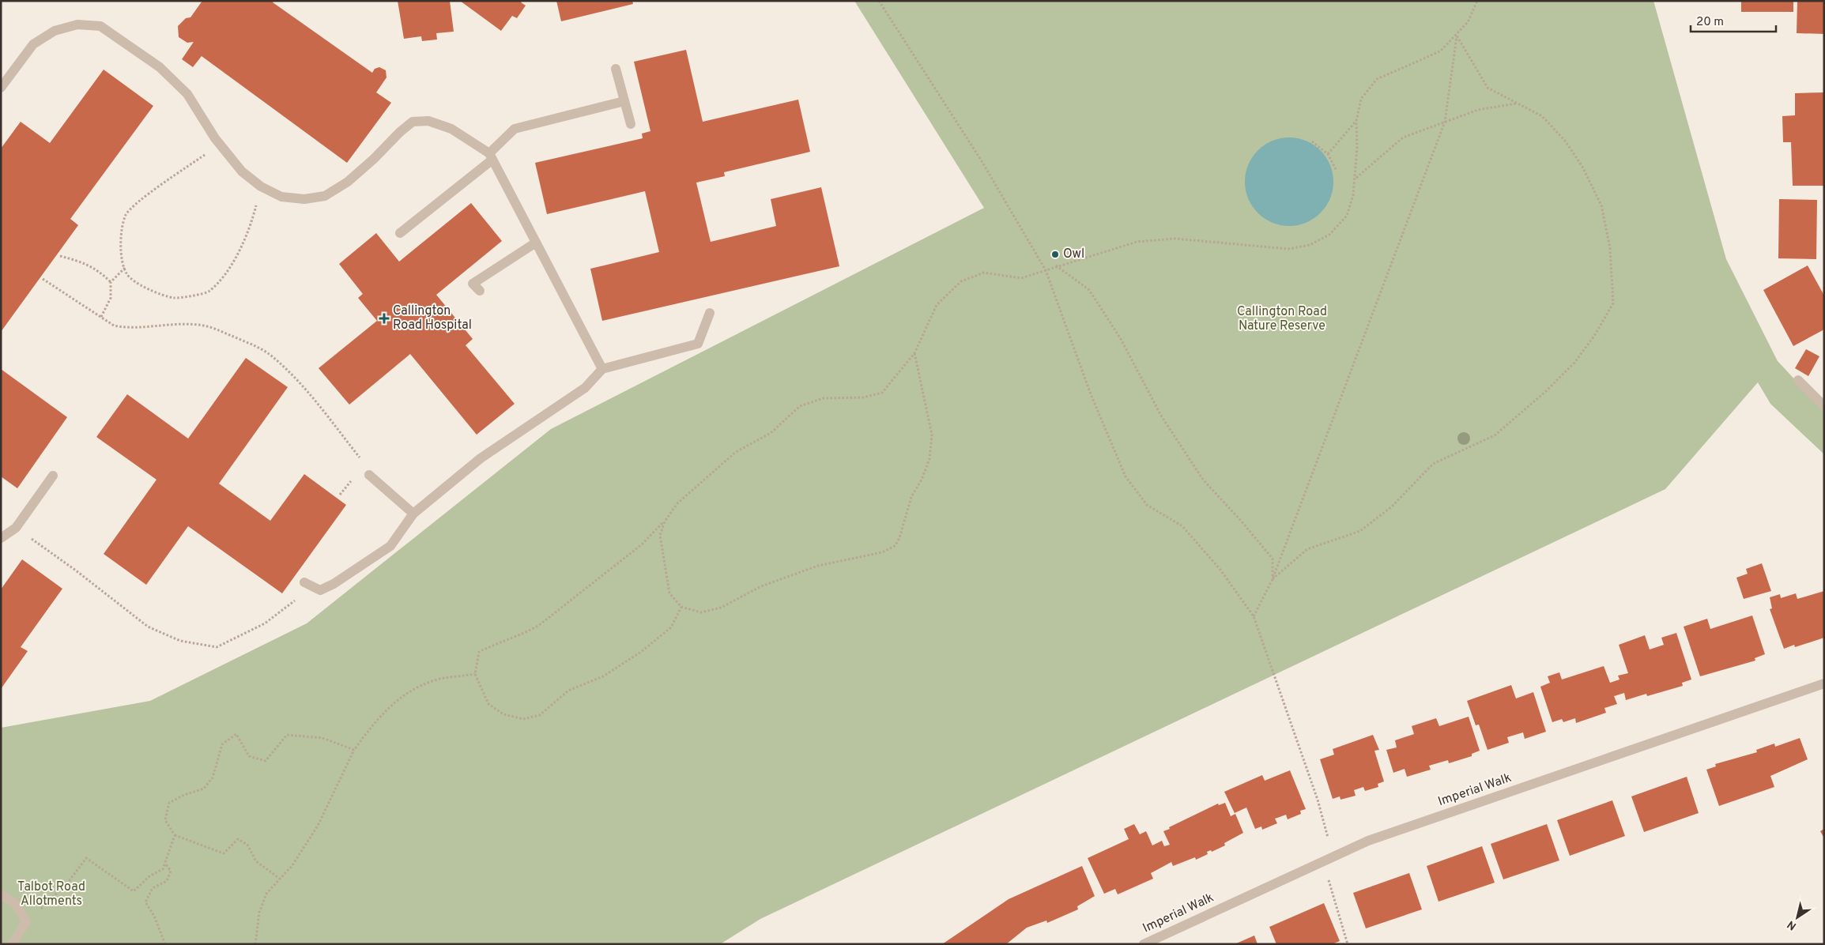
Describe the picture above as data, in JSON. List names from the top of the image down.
{
  "streets": {
    "street": ["Imperial Walk"]
  },
  "parks": ["Callington Road Nature Reserve", "Talbot Road Allotments"],
  "places": {
    "other": ["Owl"],
    "health": ["Callington Road Hospital"]
  },
  "scale_bar": "20 m",
  "north": "bottom left"
}
